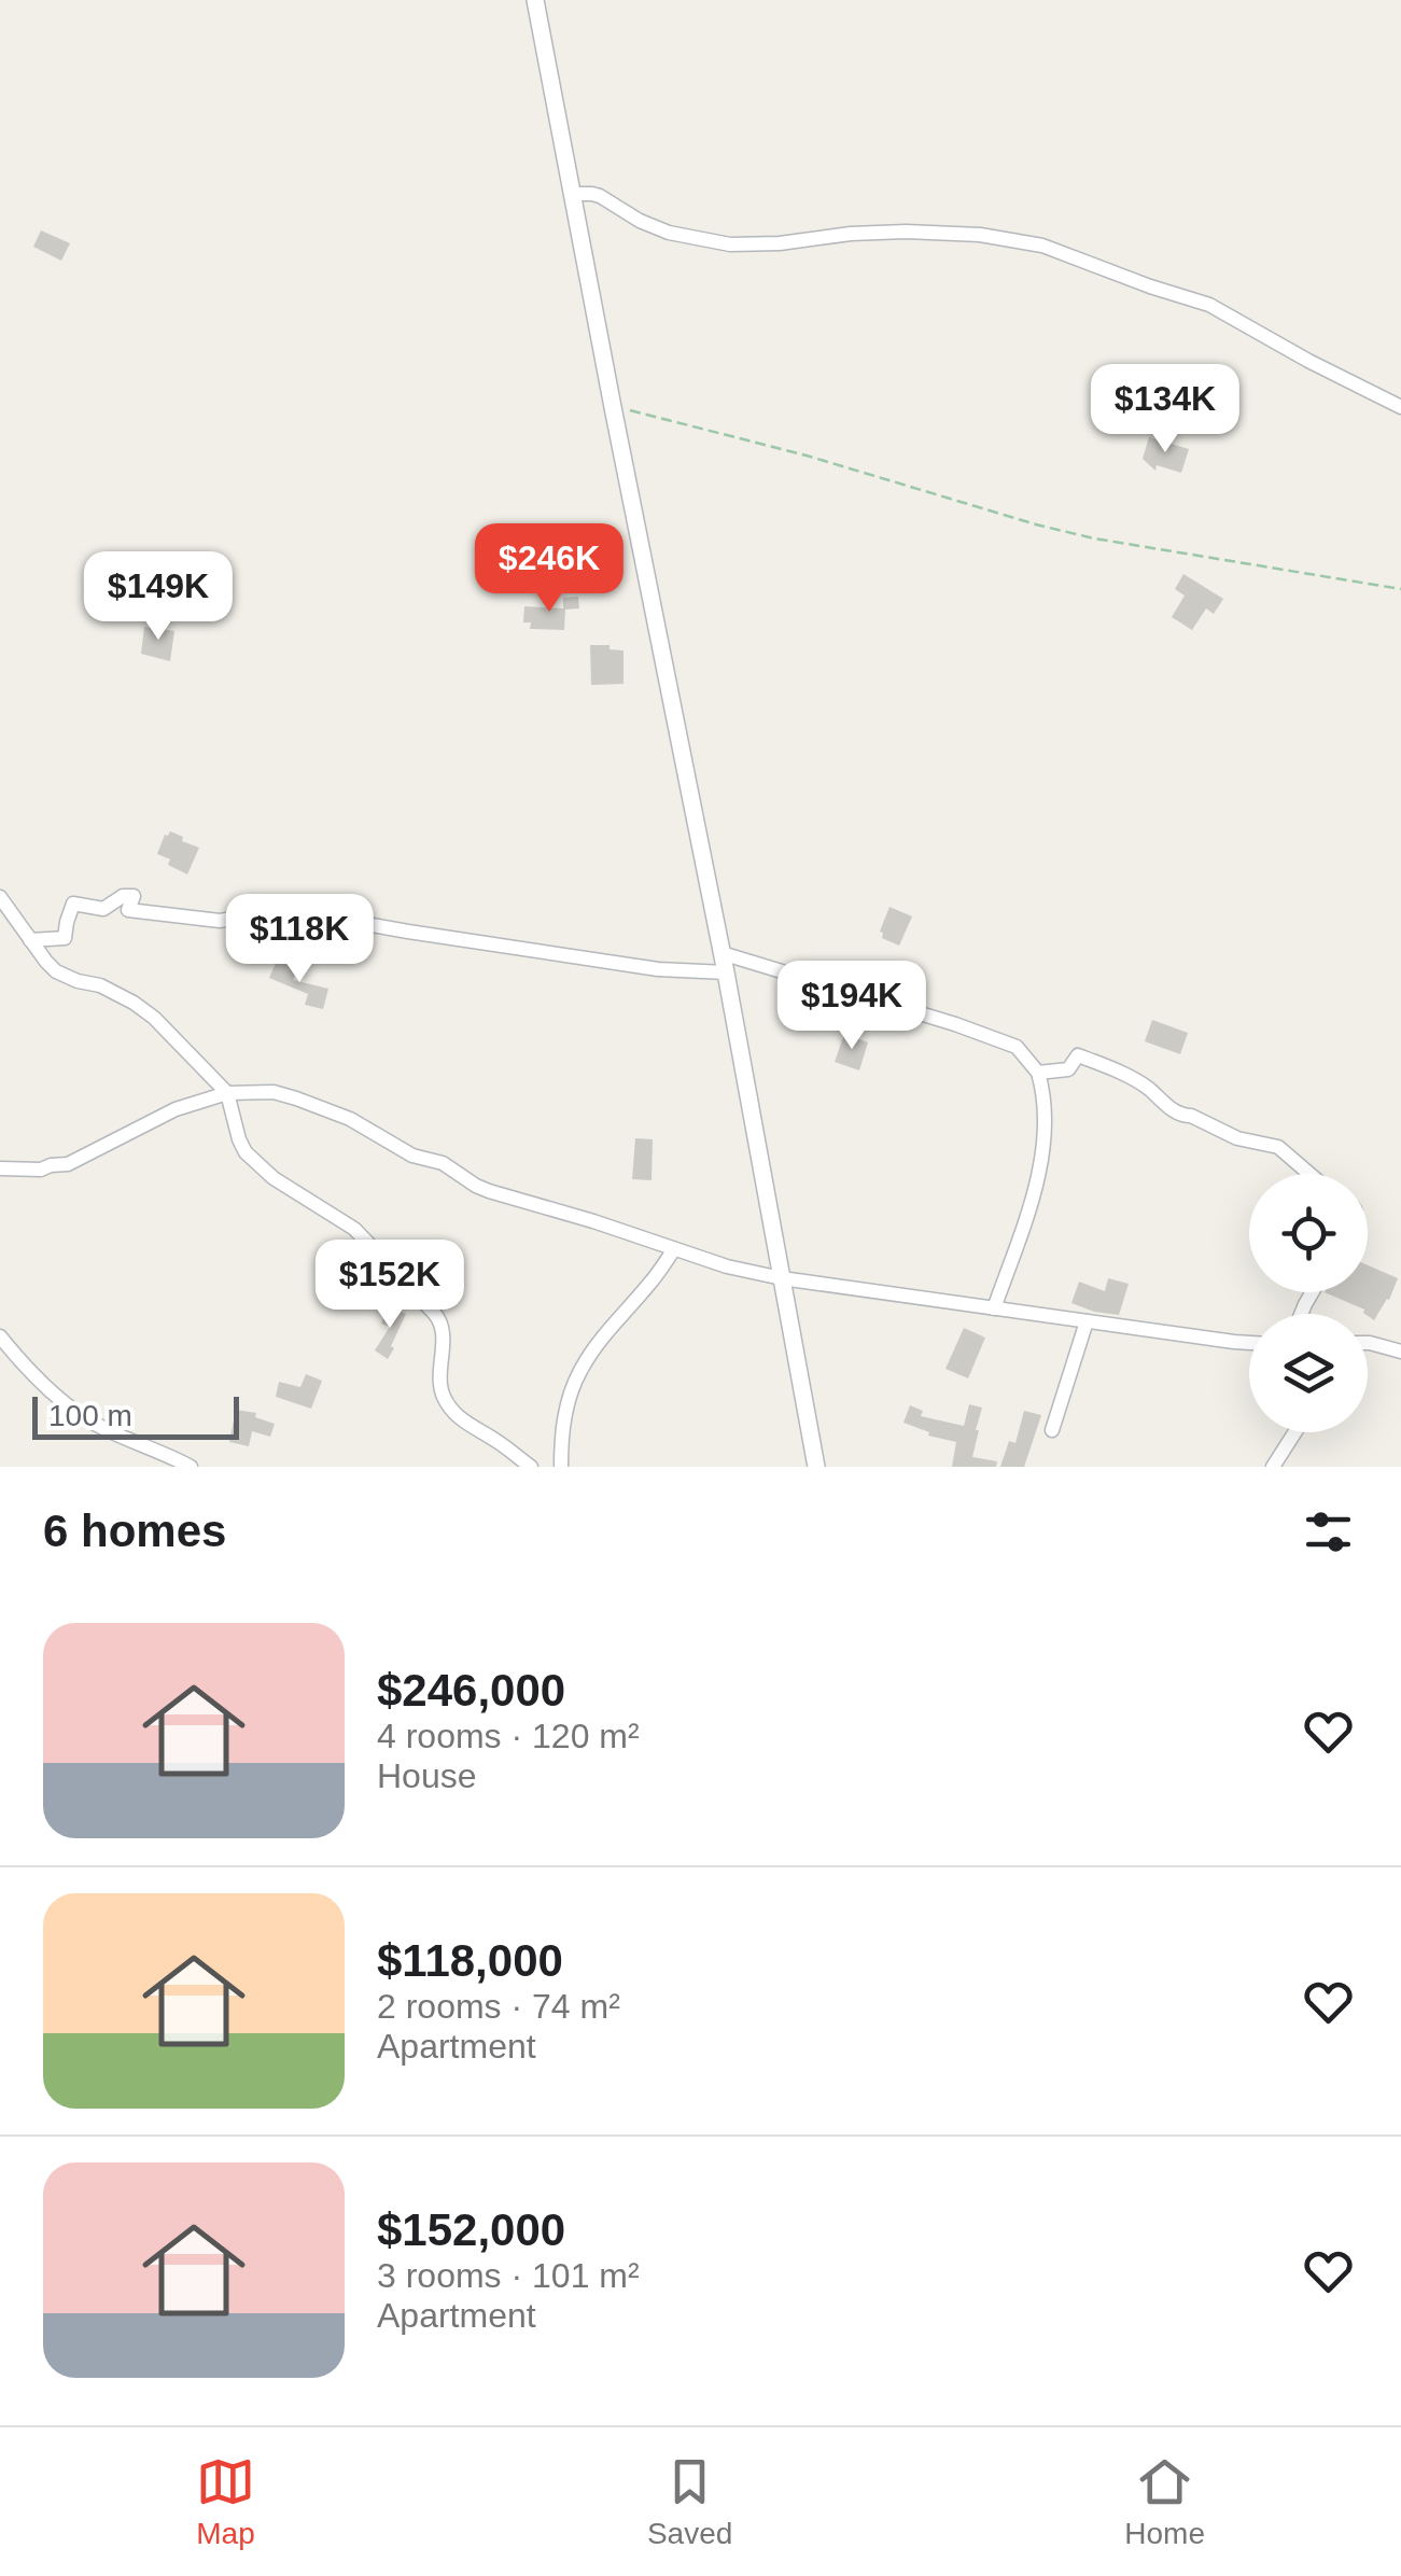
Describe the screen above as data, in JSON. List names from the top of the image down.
{
  "scale_bar": "100 m",
  "page": {
    "price": [
      "$134K",
      "$246K",
      "$149K",
      "$118K",
      "$194K",
      "$152K"
    ],
    "scale": "100 m",
    "heading": "6 homes",
    "list": [
      {
        "name": "$246,000",
        "note": "4 rooms · 120 m² · House"
      },
      {
        "name": "$118,000",
        "note": "2 rooms · 74 m² · Apartment"
      },
      {
        "name": "$152,000",
        "note": "3 rooms · 101 m² · Apartment"
      }
    ],
    "tabs": ["Map", "Saved", "Home"]
  }
}
